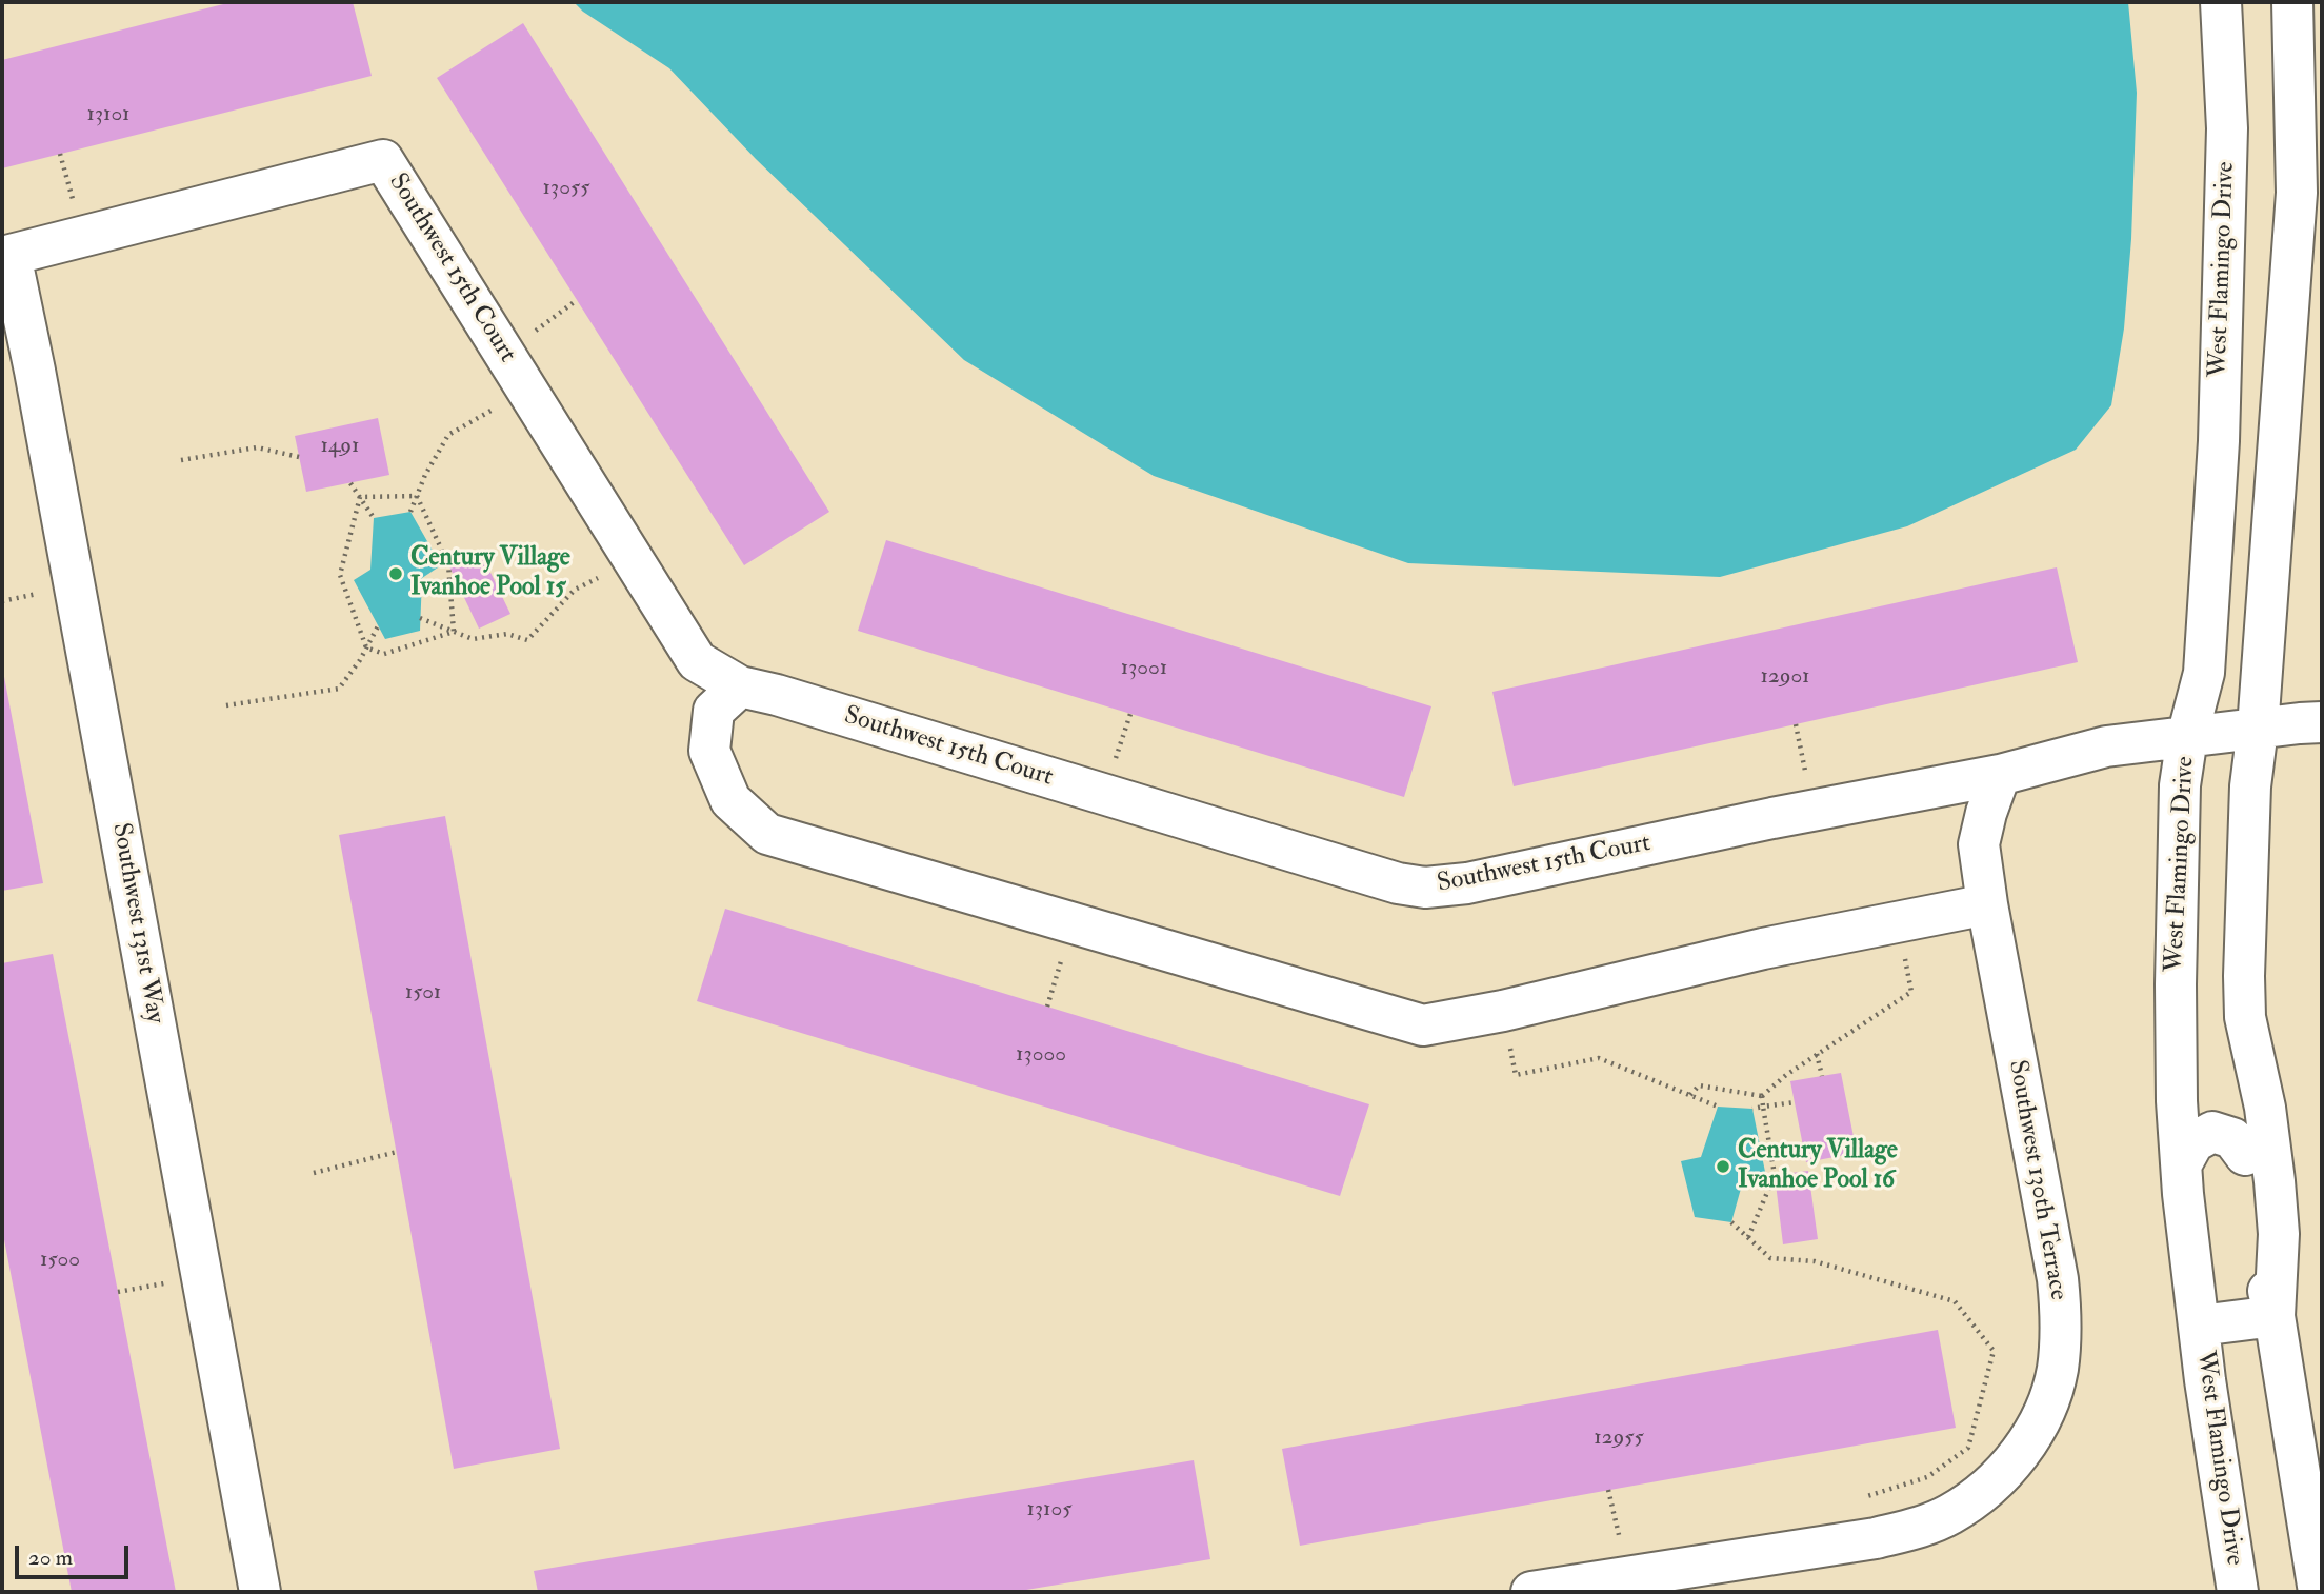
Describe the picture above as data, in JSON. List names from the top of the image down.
{
  "streets": {
    "street": [
      "Southwest 15th Court",
      "West Flamingo Drive",
      "Southwest 131st Way",
      "Southwest 130th Terrace"
    ]
  },
  "crossings": [
    ["Southwest 15th Court", "West Flamingo Drive"],
    ["Southwest 15th Court", "Southwest 131st Way"],
    ["Southwest 15th Court", "Southwest 130th Terrace"]
  ],
  "places": ["Century Village Ivanhoe Pool 15", "Century Village Ivanhoe Pool 16"],
  "house_numbers": [
    "13101",
    "13055",
    "1491",
    "13001",
    "12901",
    "1501",
    "13000",
    "1500",
    "12955",
    "13105"
  ],
  "scale_bar": "20 m"
}
